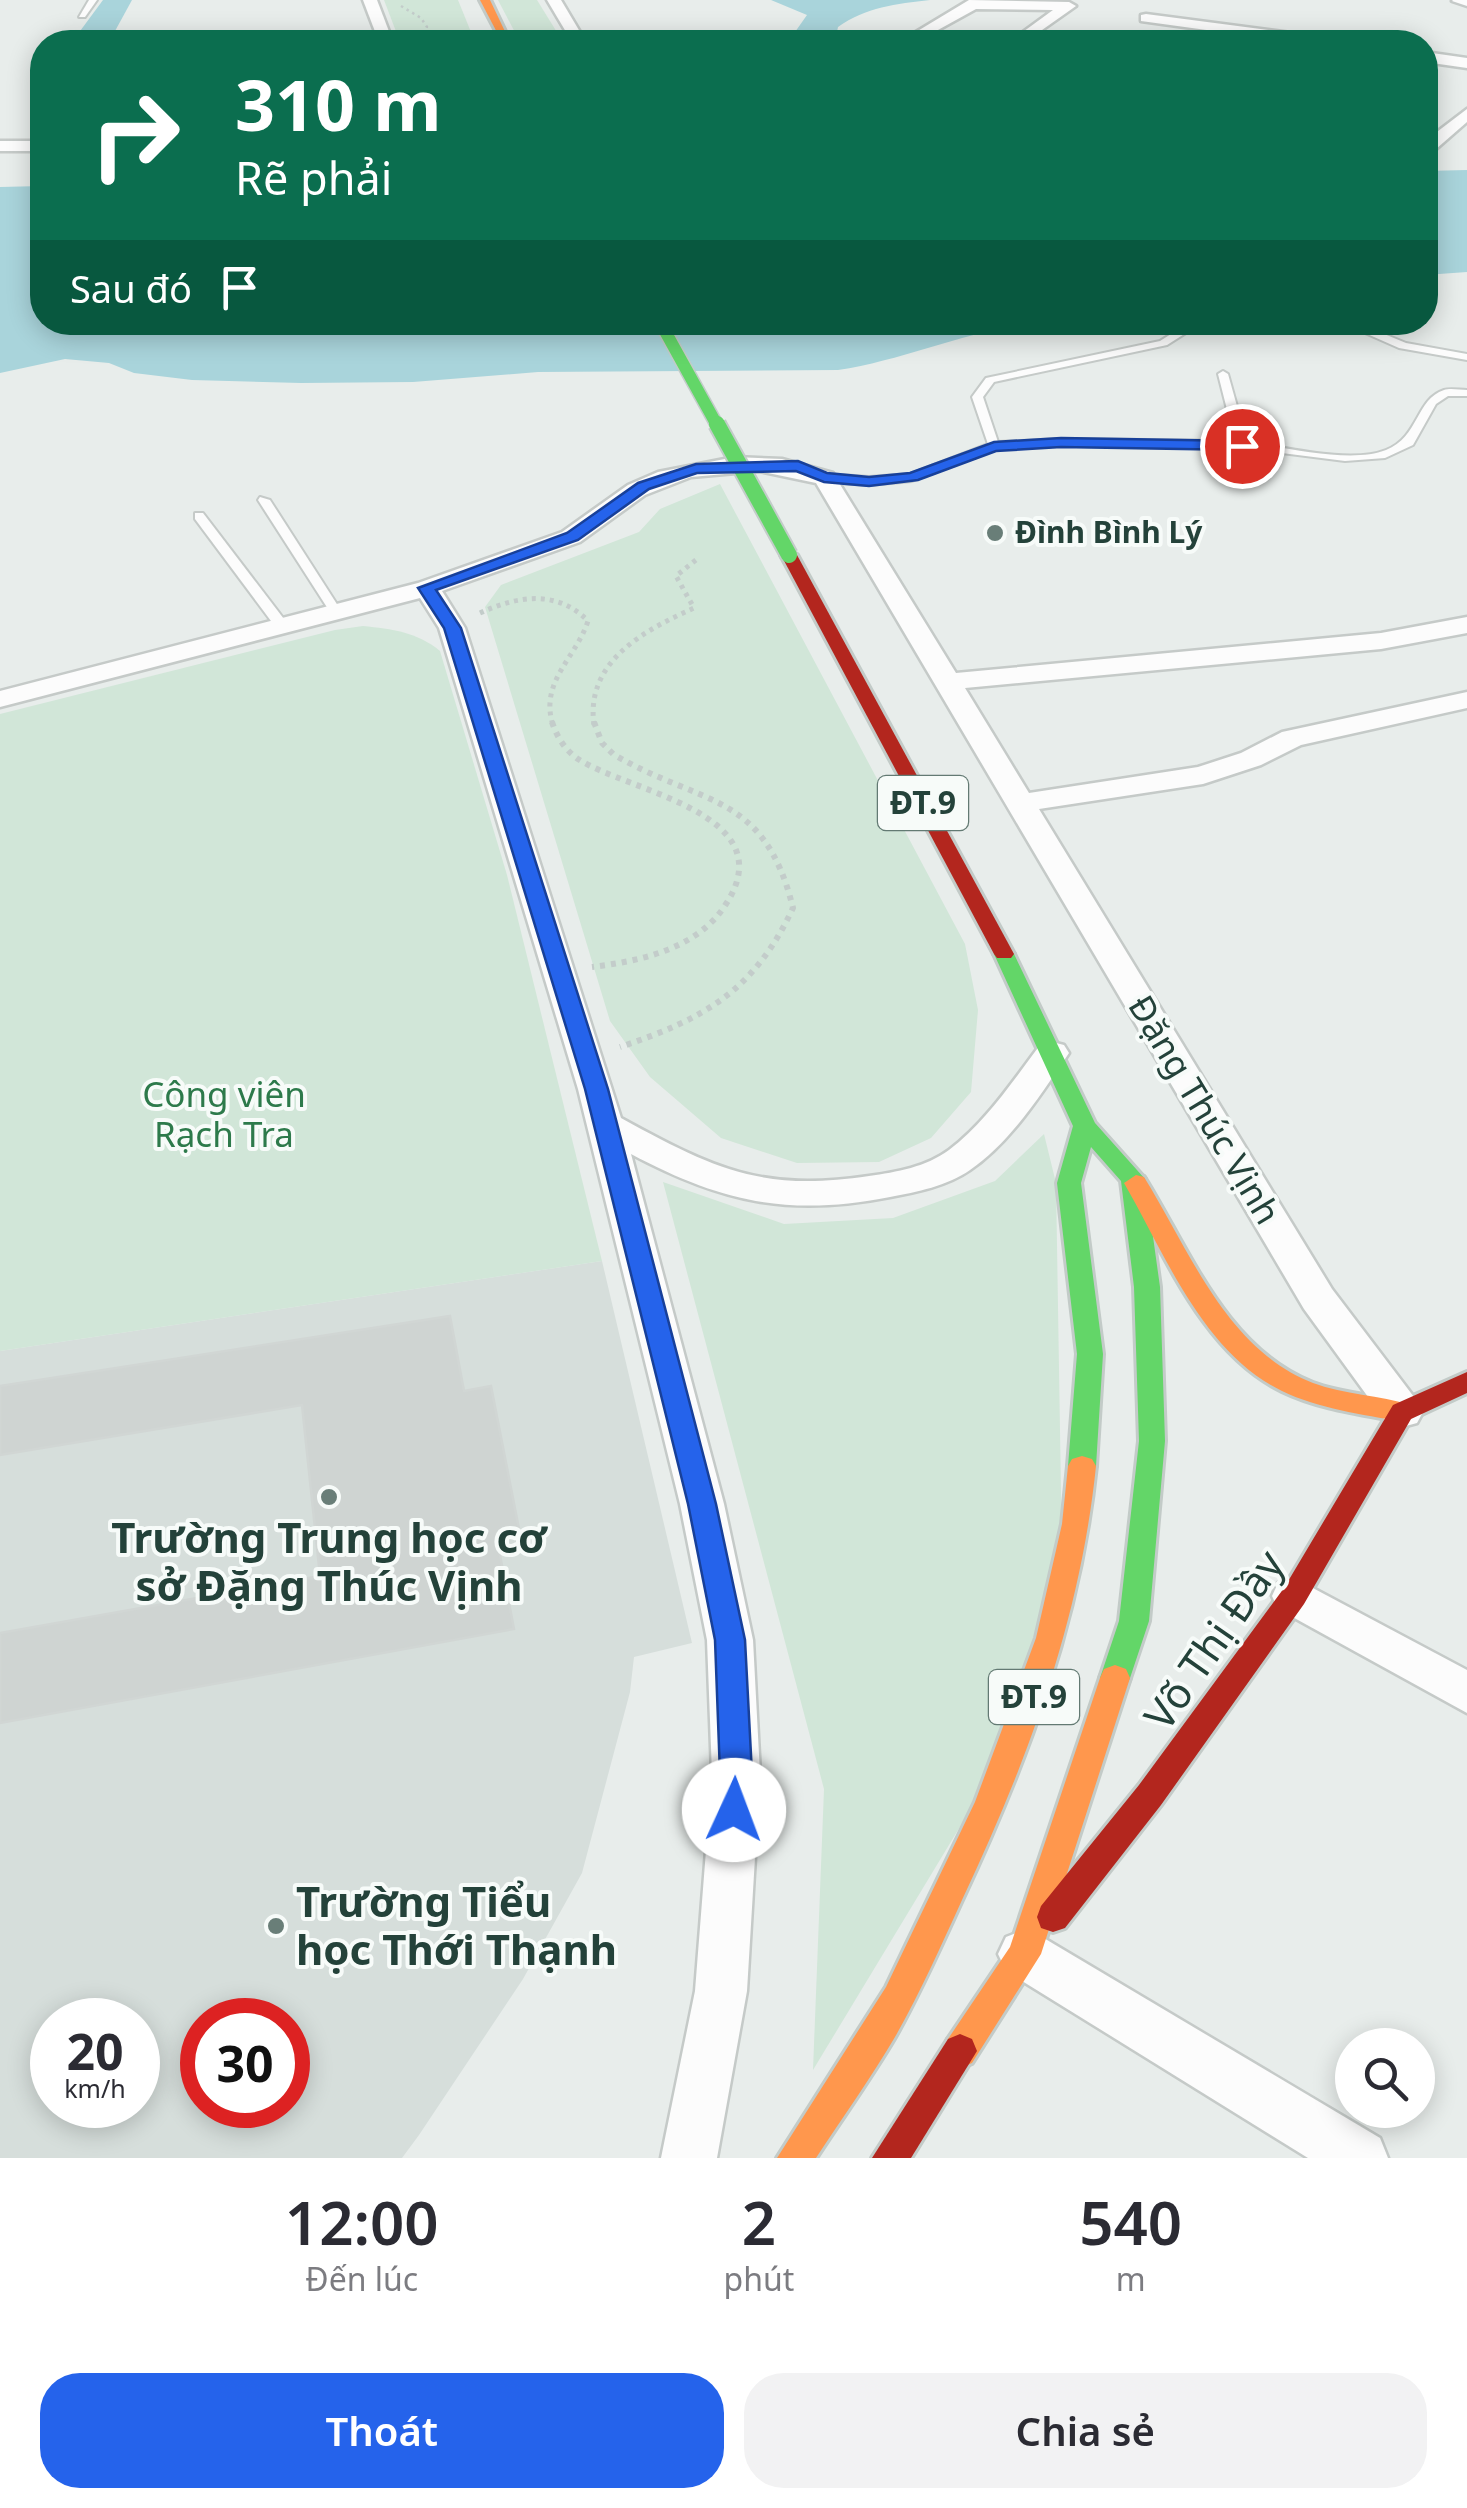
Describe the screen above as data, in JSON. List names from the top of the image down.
{
  "streets": {
    "main road": ["ĐT.9", "Võ Thị Đầy"],
    "street": ["Đặng Thúc Vịnh"]
  },
  "crossings": [
    ["ĐT.9", "Võ Thị Đầy"],
    ["Đặng Thúc Vịnh", "Võ Thị Đầy"]
  ],
  "parks": ["Công viên Rạch Tra"],
  "places": ["Đình Bình Lý", "Trường Trung học cơ sở Đặng Thúc Vịnh", "Trường Tiểu học Thới Thạnh"],
  "page": {
    "turn": ["310 m", "Rẽ phải"],
    "then": "Sau đó",
    "speed": "20 km/h",
    "limit": "30",
    "eta": [
      "12:00",
      "Đến lúc",
      "2",
      "phút",
      "540",
      "m"
    ],
    "buttons": ["Thoát", "Chia sẻ"]
  }
}
